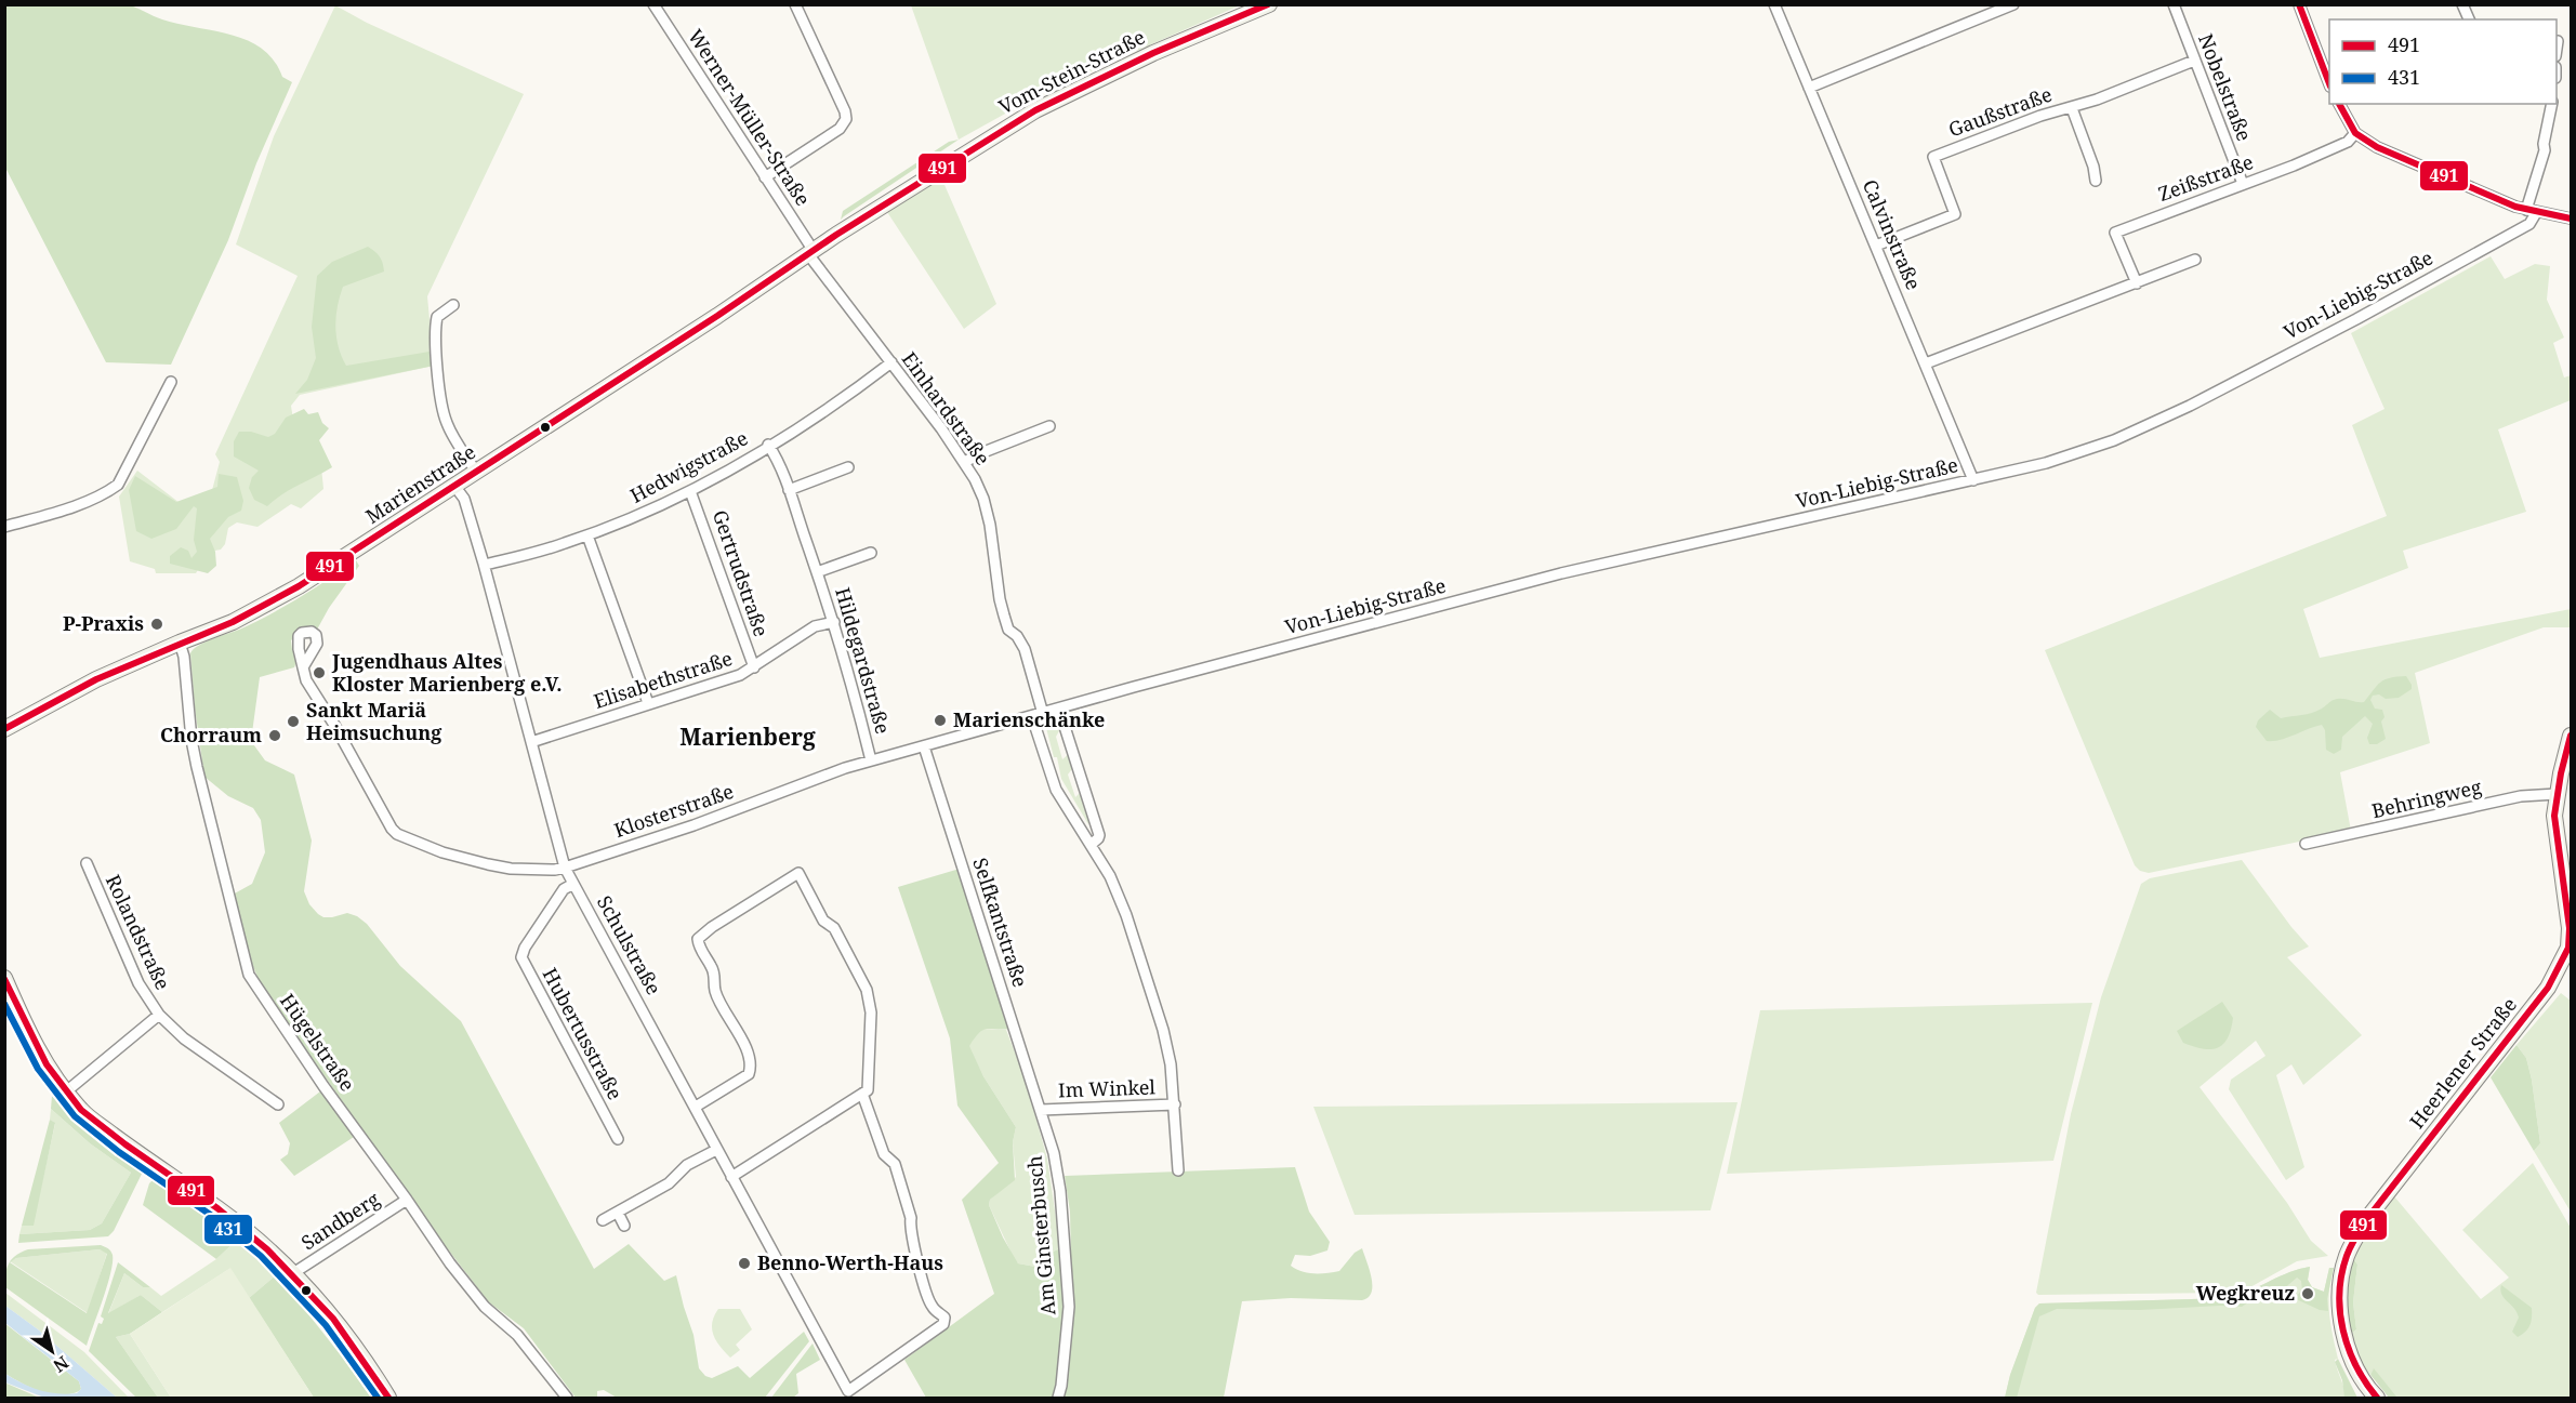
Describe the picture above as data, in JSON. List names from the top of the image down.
{
  "streets": {
    "main road": ["Vom-Stein-Straße", "Marienstraße", "Heerlener Straße"],
    "street": [
      "Nobelstraße",
      "Gaußstraße",
      "Werner-Müller-Straße",
      "Zeißstraße",
      "Calvinstraße",
      "Von-Liebig-Straße",
      "Einhardstraße",
      "Hedwigstraße",
      "Gertrudstraße",
      "Hildegardstraße",
      "Elisabethstraße",
      "Behringweg",
      "Klosterstraße",
      "Selfkantstraße",
      "Rolandstraße",
      "Schulstraße",
      "Hubertusstraße",
      "Hügelstraße",
      "Im Winkel",
      "Sandberg",
      "Am Ginsterbusch"
    ]
  },
  "crossings": [
    ["Vom-Stein-Straße", "Marienstraße"],
    ["Nobelstraße", "Gaußstraße"],
    ["Nobelstraße", "Zeißstraße"],
    ["Gaußstraße", "Calvinstraße"],
    ["Werner-Müller-Straße", "Einhardstraße"],
    ["Werner-Müller-Straße", "Marienstraße"],
    ["Calvinstraße", "Von-Liebig-Straße"],
    ["Von-Liebig-Straße", "Klosterstraße"],
    ["Einhardstraße", "Hedwigstraße"],
    ["Einhardstraße", "Marienstraße"],
    ["Einhardstraße", "Klosterstraße"],
    ["Hedwigstraße", "Gertrudstraße"],
    ["Hedwigstraße", "Hildegardstraße"],
    ["Hedwigstraße", "Schulstraße"],
    ["Marienstraße", "Schulstraße"],
    ["Marienstraße", "Hügelstraße"],
    ["Gertrudstraße", "Elisabethstraße"],
    ["Hildegardstraße", "Elisabethstraße"],
    ["Hildegardstraße", "Klosterstraße"],
    ["Elisabethstraße", "Schulstraße"],
    ["Behringweg", "Heerlener Straße"],
    ["Klosterstraße", "Selfkantstraße"],
    ["Klosterstraße", "Schulstraße"],
    ["Selfkantstraße", "Im Winkel"],
    ["Selfkantstraße", "Am Ginsterbusch"],
    ["Schulstraße", "Hubertusstraße"],
    ["Hügelstraße", "Sandberg"],
    ["Im Winkel", "Am Ginsterbusch"]
  ],
  "districts": ["Marienberg"],
  "places": [
    "P-Praxis",
    "Jugendhaus Altes Kloster Marienberg e.V.",
    "Marienschänke",
    "Sankt Mariä Heimsuchung",
    "Chorraum",
    "Benno-Werth-Haus",
    "Wegkreuz"
  ],
  "lines": ["transit line 491", "transit line 431"],
  "legend": ["491", "431"],
  "north": "bottom right"
}
